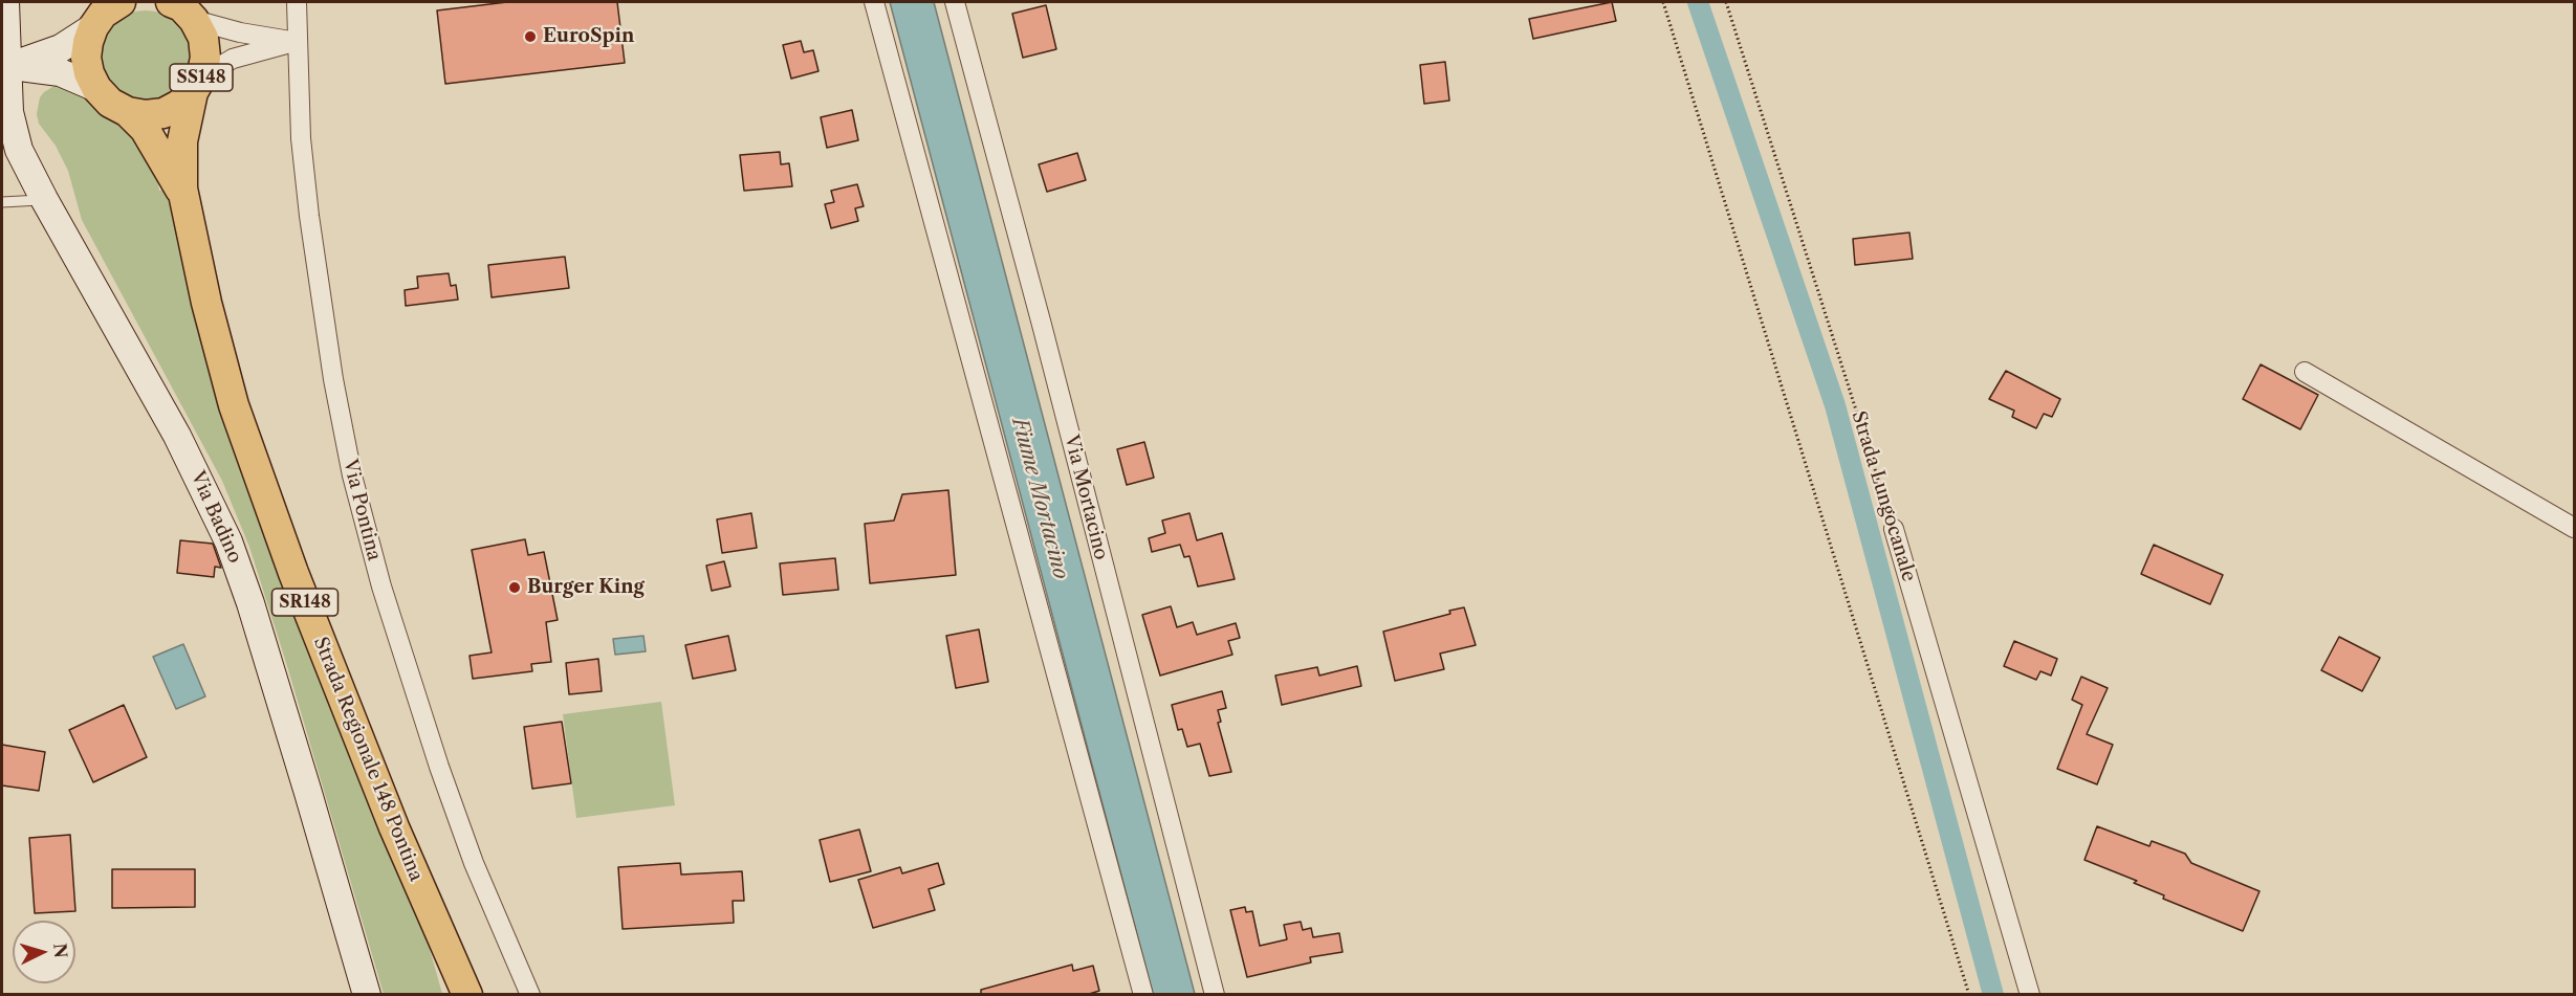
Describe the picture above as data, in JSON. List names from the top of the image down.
{
  "streets": {
    "main road": ["SS148", "SR148", "Strada Regionale 148 Pontina"],
    "street": [
      "Strada Lungocanale",
      "Via Mortacino",
      "Via Pontina",
      "Via Badino"
    ]
  },
  "crossings": [
    ["SS148", "Strada Regionale 148 Pontina"]
  ],
  "water": ["Fiume Mortacino"],
  "places": ["EuroSpin", "Burger King"],
  "north": "right"
}
